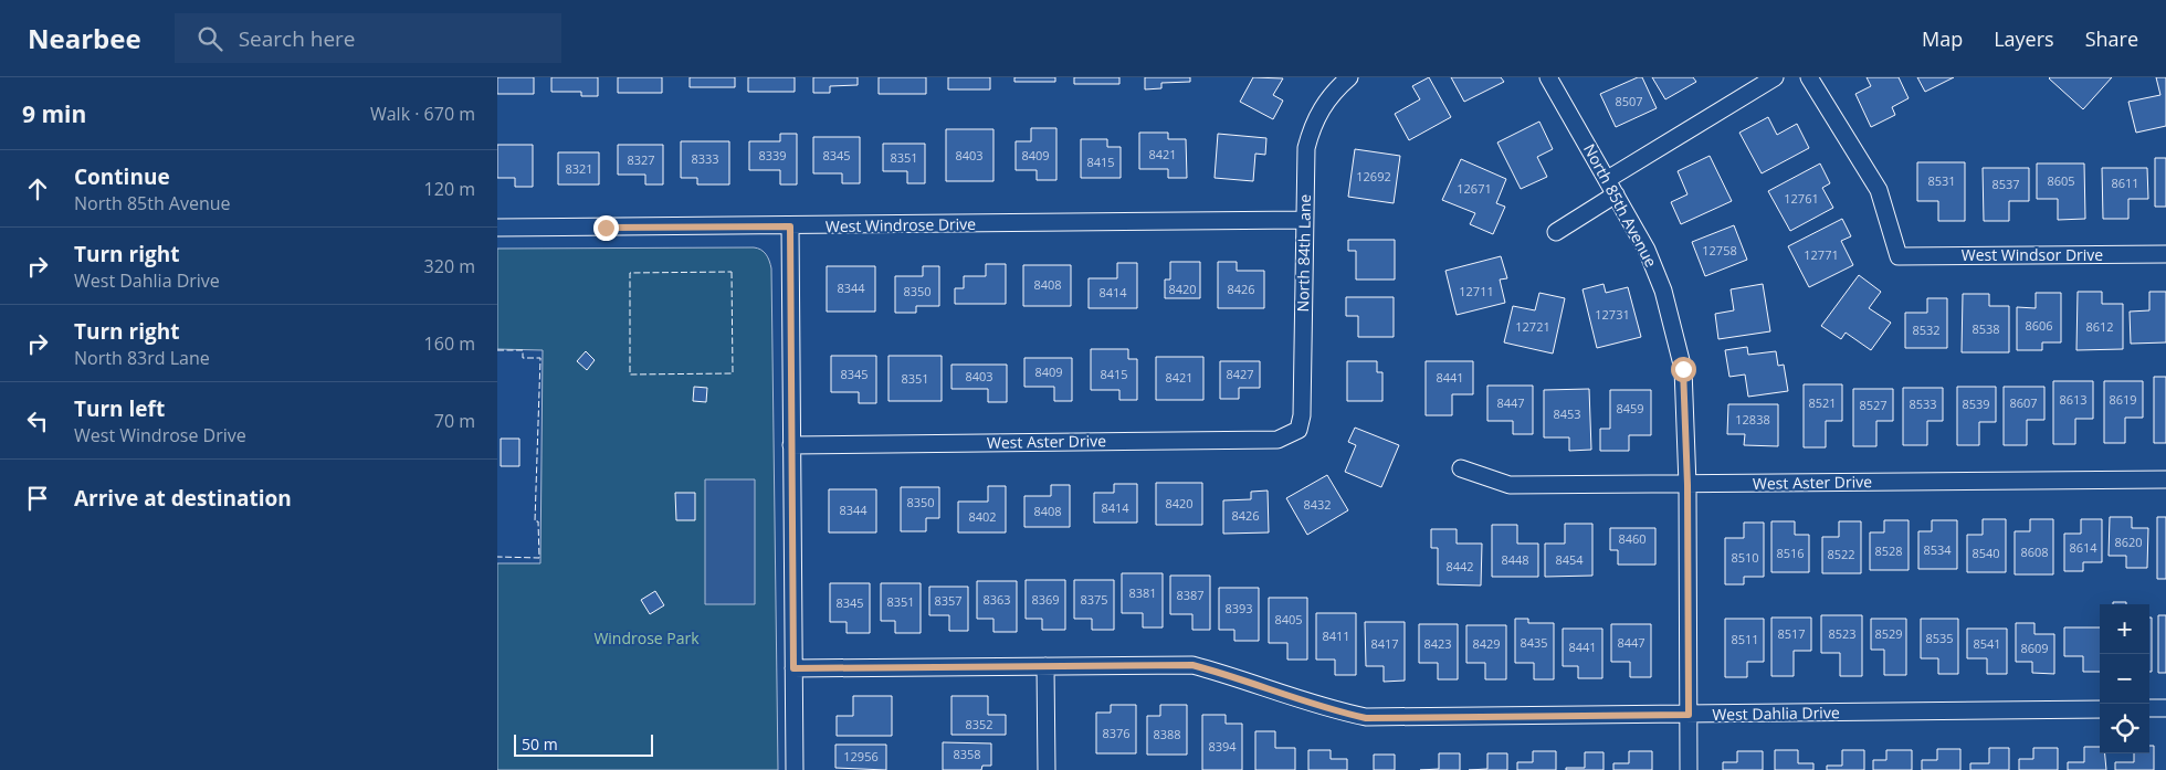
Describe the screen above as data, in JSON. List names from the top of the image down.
{
  "streets": {
    "street": [
      "North 85th Avenue",
      "West Windrose Drive",
      "North 84th Lane",
      "West Windsor Drive",
      "West Aster Drive",
      "West Dahlia Drive"
    ]
  },
  "crossings": [
    ["North 85th Avenue", "West Aster Drive"],
    ["North 85th Avenue", "West Dahlia Drive"],
    ["West Windrose Drive", "North 84th Lane"],
    ["North 84th Lane", "West Aster Drive"]
  ],
  "parks": ["Windrose Park"],
  "house_numbers": [
    "8507",
    "8421",
    "8339",
    "8345",
    "8403",
    "8409",
    "8351",
    "8333",
    "8327",
    "8415",
    "8321",
    "12692",
    "8531",
    "8605",
    "8611",
    "8537",
    "12671",
    "12761",
    "12758",
    "12771",
    "8408",
    "8344",
    "8420",
    "8426",
    "8350",
    "12711",
    "8414",
    "12731",
    "8606",
    "12721",
    "8612",
    "8538",
    "8532",
    "8409",
    "8345",
    "8415",
    "8427",
    "8403",
    "8421",
    "8441",
    "8351",
    "8613",
    "8619",
    "8447",
    "8521",
    "8607",
    "8533",
    "8539",
    "8527",
    "8459",
    "8453",
    "12838",
    "8350",
    "8420",
    "8432",
    "8414",
    "8344",
    "8408",
    "8426",
    "8402",
    "8460",
    "8620",
    "8614",
    "8534",
    "8528",
    "8608",
    "8516",
    "8540",
    "8522",
    "8510",
    "8448",
    "8454",
    "8442",
    "8381",
    "8387",
    "8363",
    "8369",
    "8375",
    "8357",
    "8351",
    "8345",
    "8393",
    "8405",
    "8517",
    "8523",
    "8529",
    "8411",
    "8535",
    "8511",
    "8435",
    "8447",
    "8417",
    "8423",
    "8429",
    "8541",
    "8441",
    "8609",
    "8352",
    "8376",
    "8388",
    "8394",
    "8358",
    "12956"
  ],
  "scale_bar": "50 m",
  "page": {
    "header": "Nearbee",
    "search": "Search here",
    "nav": ["Map", "Layers", "Share"],
    "heading": ["9 min", "Walk · 670 m"],
    "list": [
      ["Continue", "North 85th Avenue", "120 m"],
      ["Turn right", "West Dahlia Drive", "320 m"],
      ["Turn right", "North 83rd Lane", "160 m"],
      ["Turn left", "West Windrose Drive", "70 m"],
      "Arrive at destination"
    ],
    "map_buttons": ["+", "−"],
    "scale": "50 m"
  }
}
